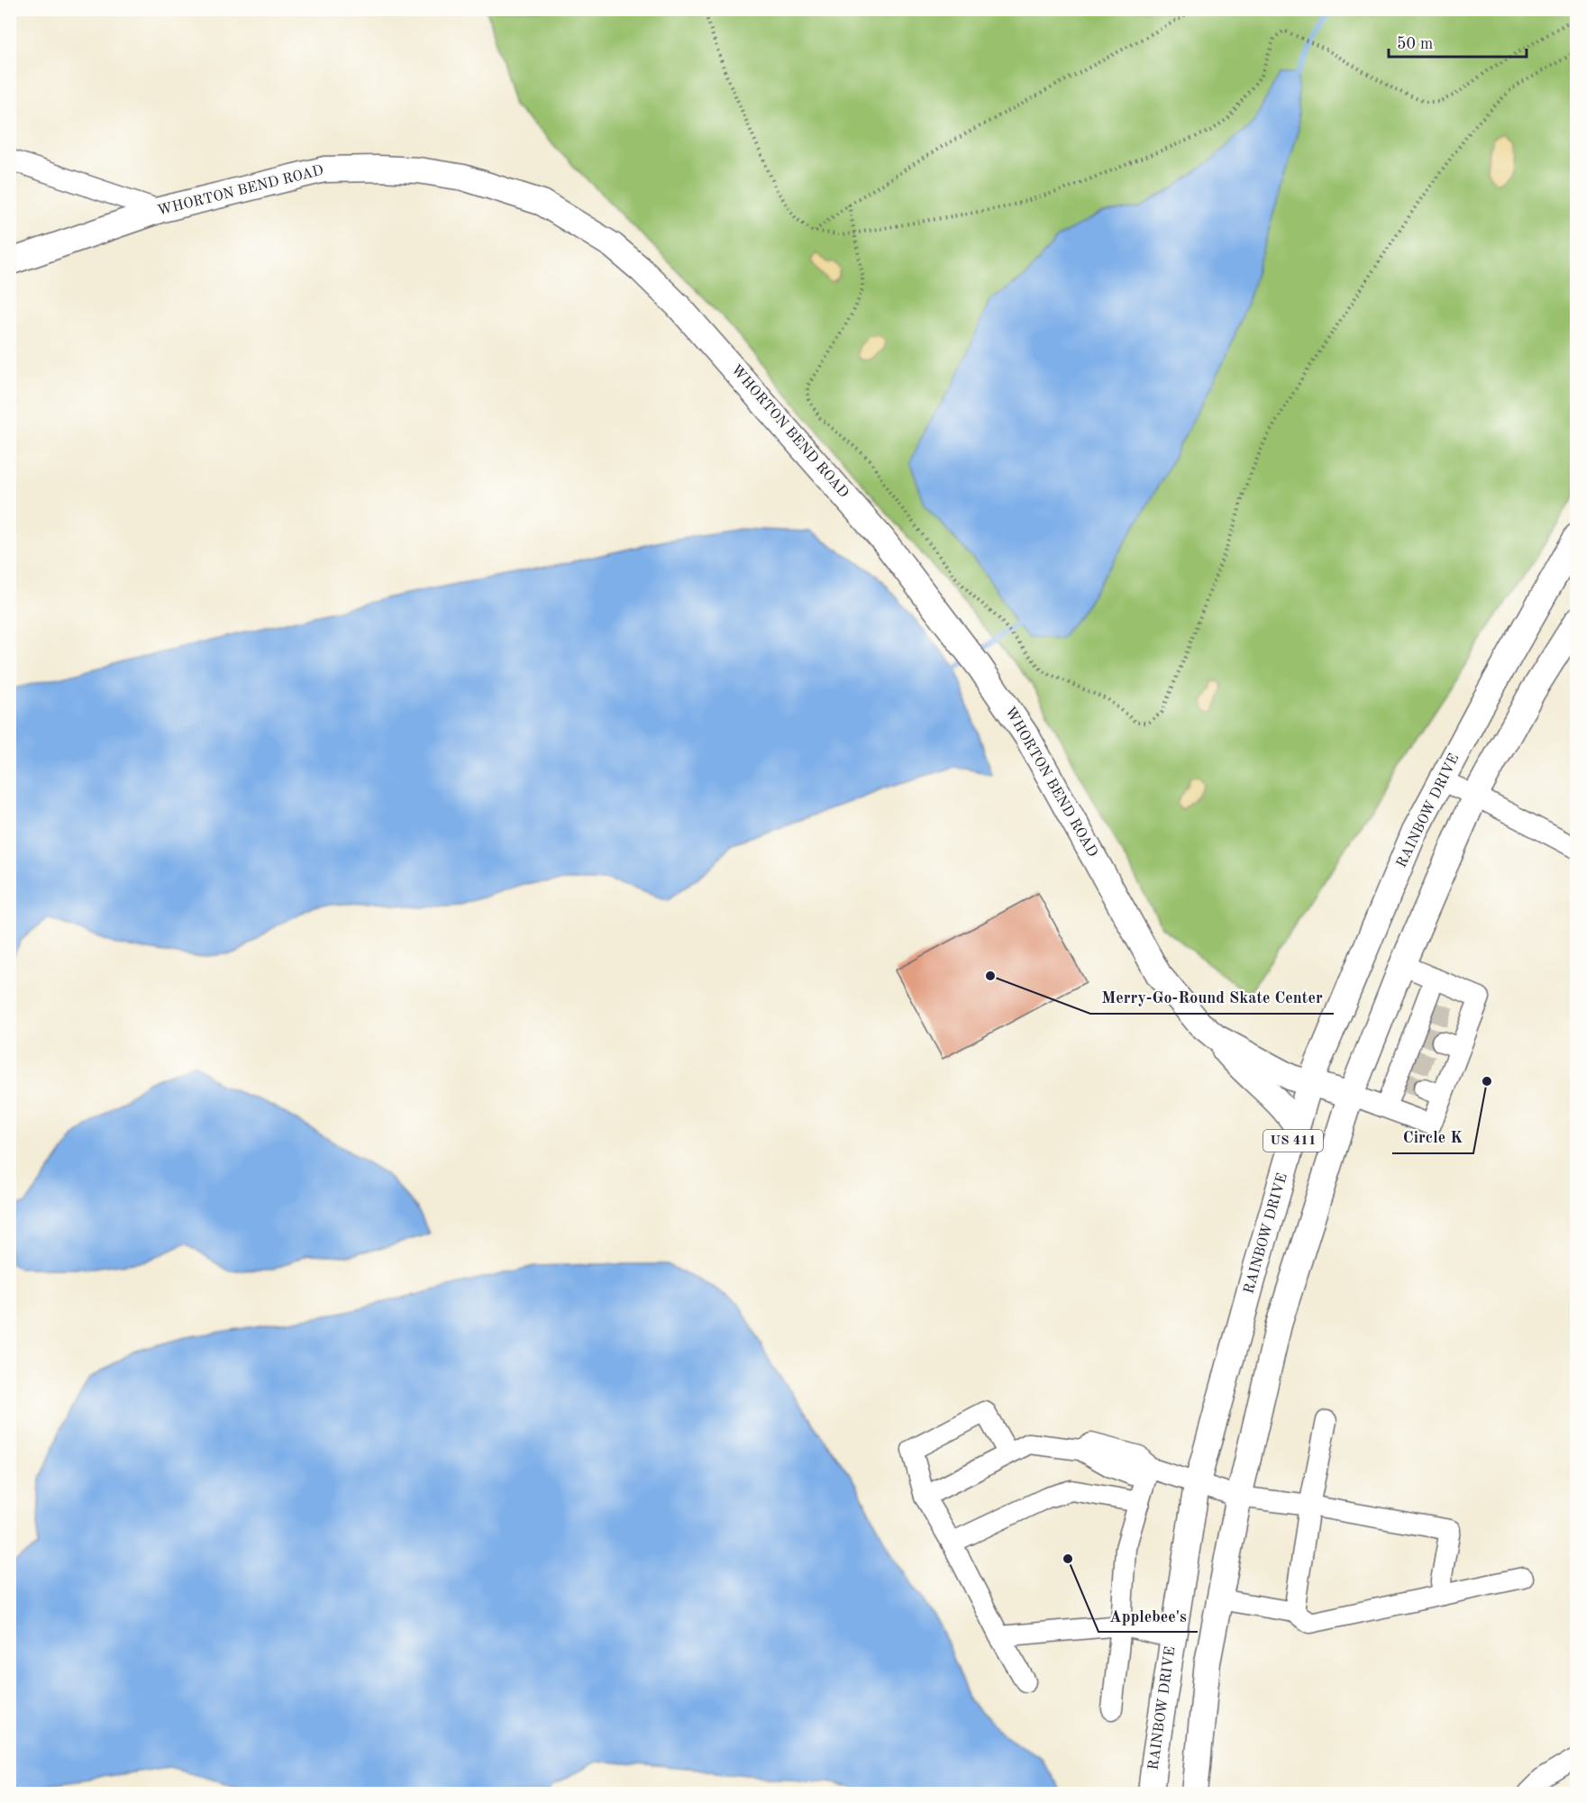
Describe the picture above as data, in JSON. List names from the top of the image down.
{
  "streets": {
    "main road": ["WHORTON BEND ROAD", "RAINBOW DRIVE", "US 411"]
  },
  "crossings": [
    ["WHORTON BEND ROAD", "RAINBOW DRIVE"],
    ["WHORTON BEND ROAD", "US 411"]
  ],
  "places": ["Merry-Go-Round Skate Center", "Circle K", "Applebee's"],
  "scale_bar": "50 m"
}
